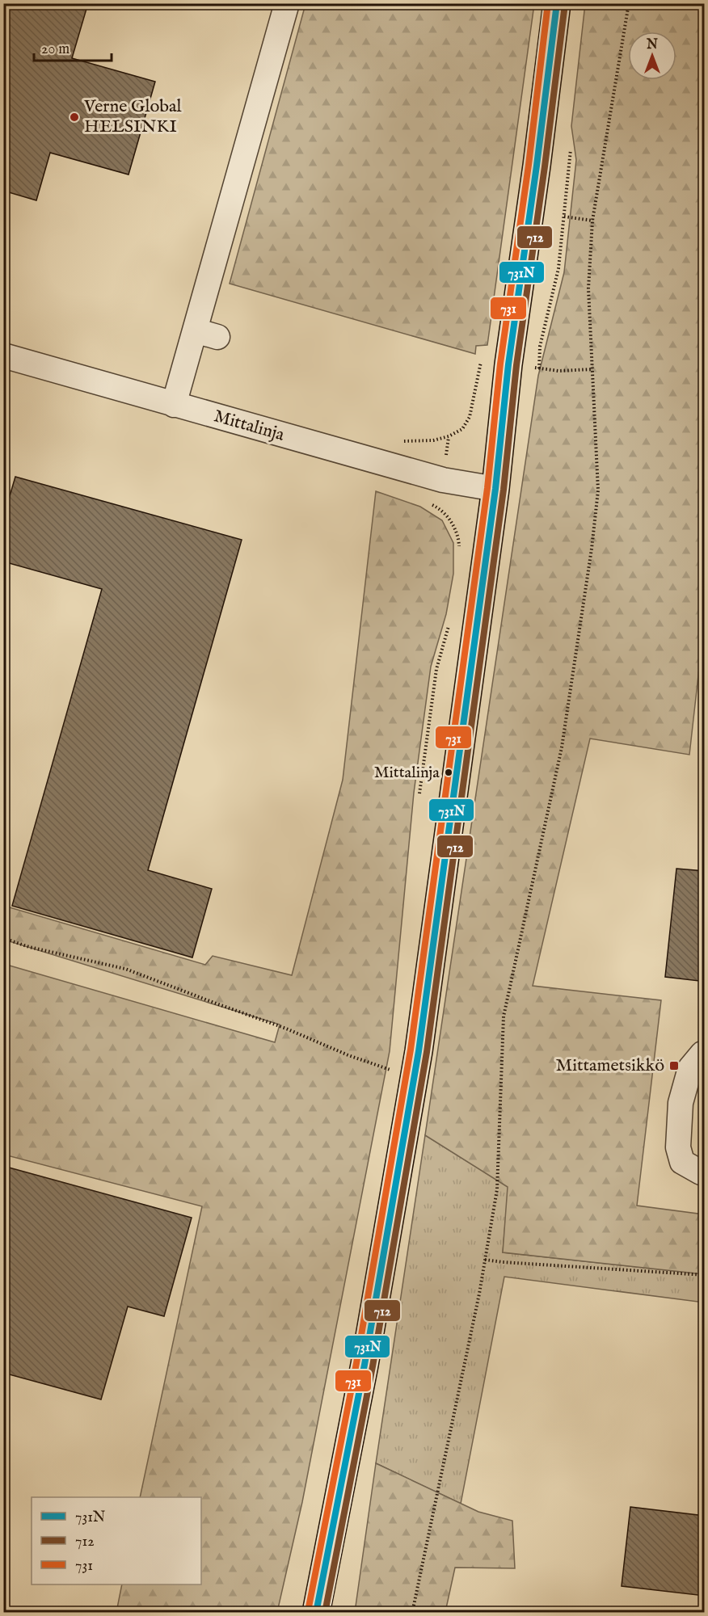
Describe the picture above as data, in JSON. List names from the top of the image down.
{
  "streets": {
    "street": ["Mittalinja"]
  },
  "places": {
    "other": ["Verne Global HELSINKI", "Mittalinja"],
    "transit": ["Mittametsikkö"]
  },
  "lines": ["transit line 731N", "transit line 731", "transit line 712"],
  "legend": ["731N", "712", "731"],
  "scale_bar": "20 m",
  "north": "top"
}
